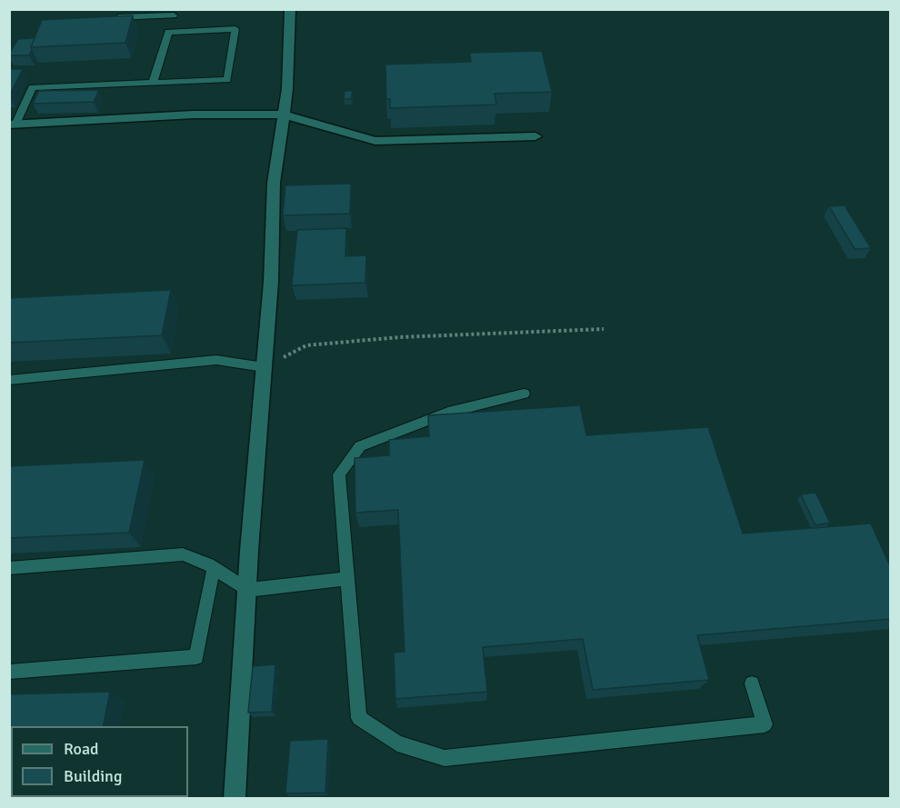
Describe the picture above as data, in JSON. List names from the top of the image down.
{
  "legend": ["Road", "Building"]
}
